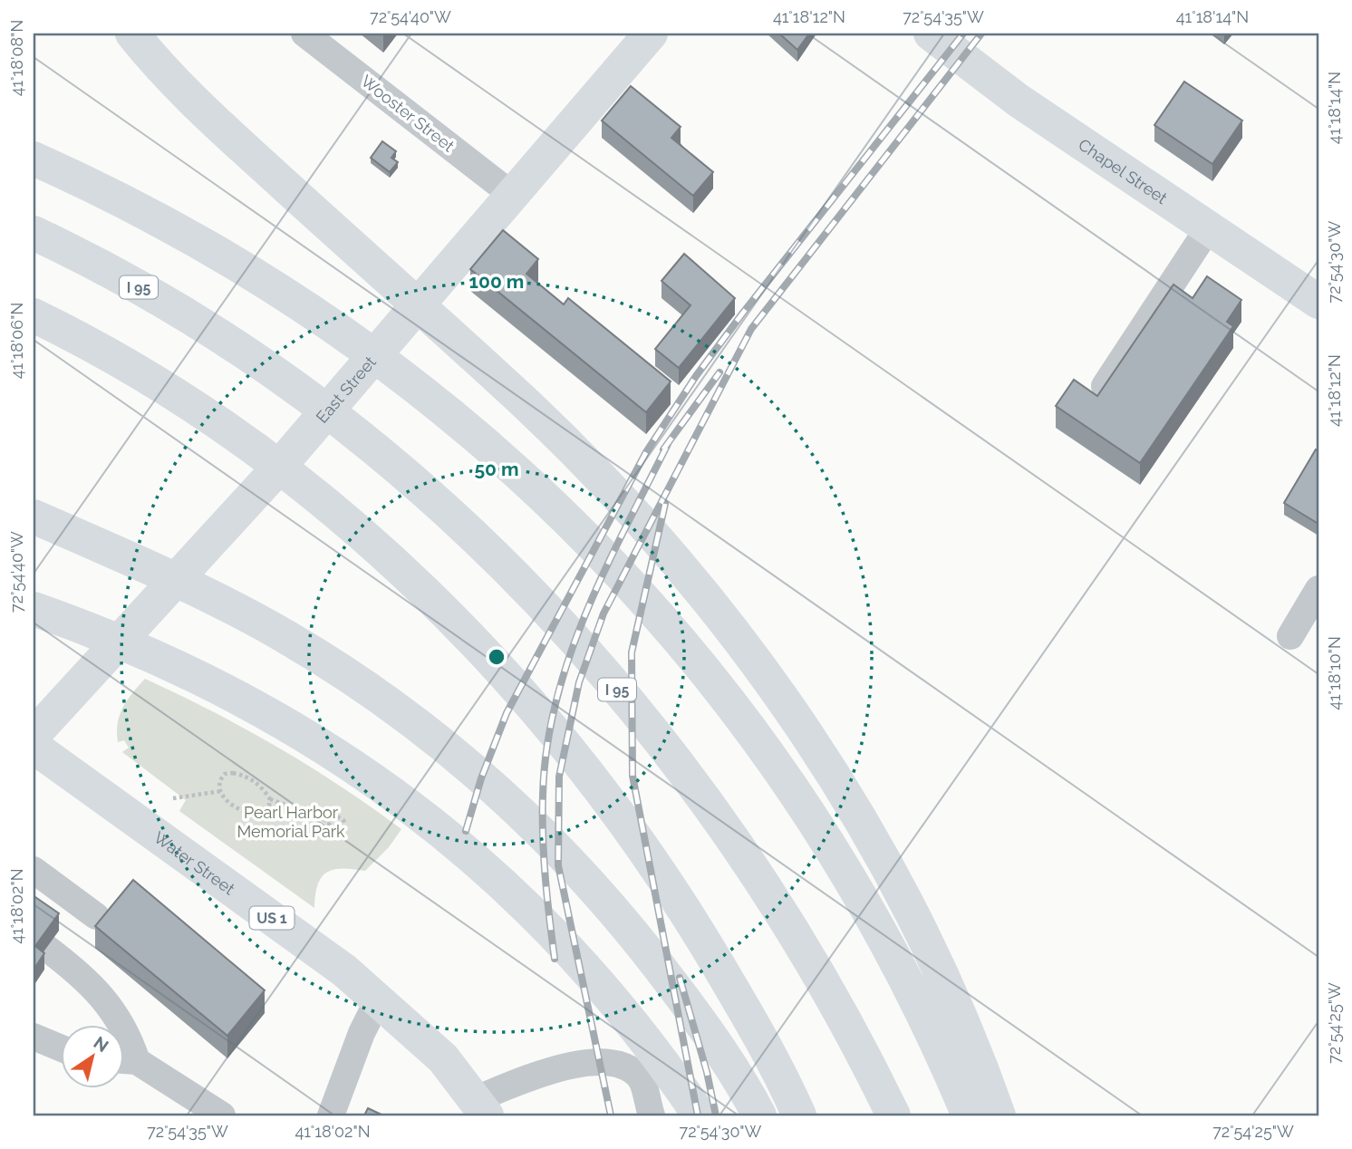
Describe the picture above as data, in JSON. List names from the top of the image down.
{
  "streets": {
    "main road": [
      "Chapel Street",
      "I 95",
      "East Street",
      "Water Street",
      "US 1"
    ],
    "street": ["Wooster Street"]
  },
  "crossings": [
    ["Wooster Street", "East Street"]
  ],
  "parks": ["Pearl Harbor Memorial Park"],
  "north": "top right",
  "coordinates": [
    "72°54'40\"W",
    "41°18'12\"N",
    "72°54'35\"W",
    "41°18'14\"N",
    "41°18'08\"N",
    "72°54'30\"W",
    "41°18'06\"N",
    "41°18'10\"N",
    "41°18'02\"N",
    "72°54'25\"W"
  ],
  "rings": ["100 m", "50 m"]
}
